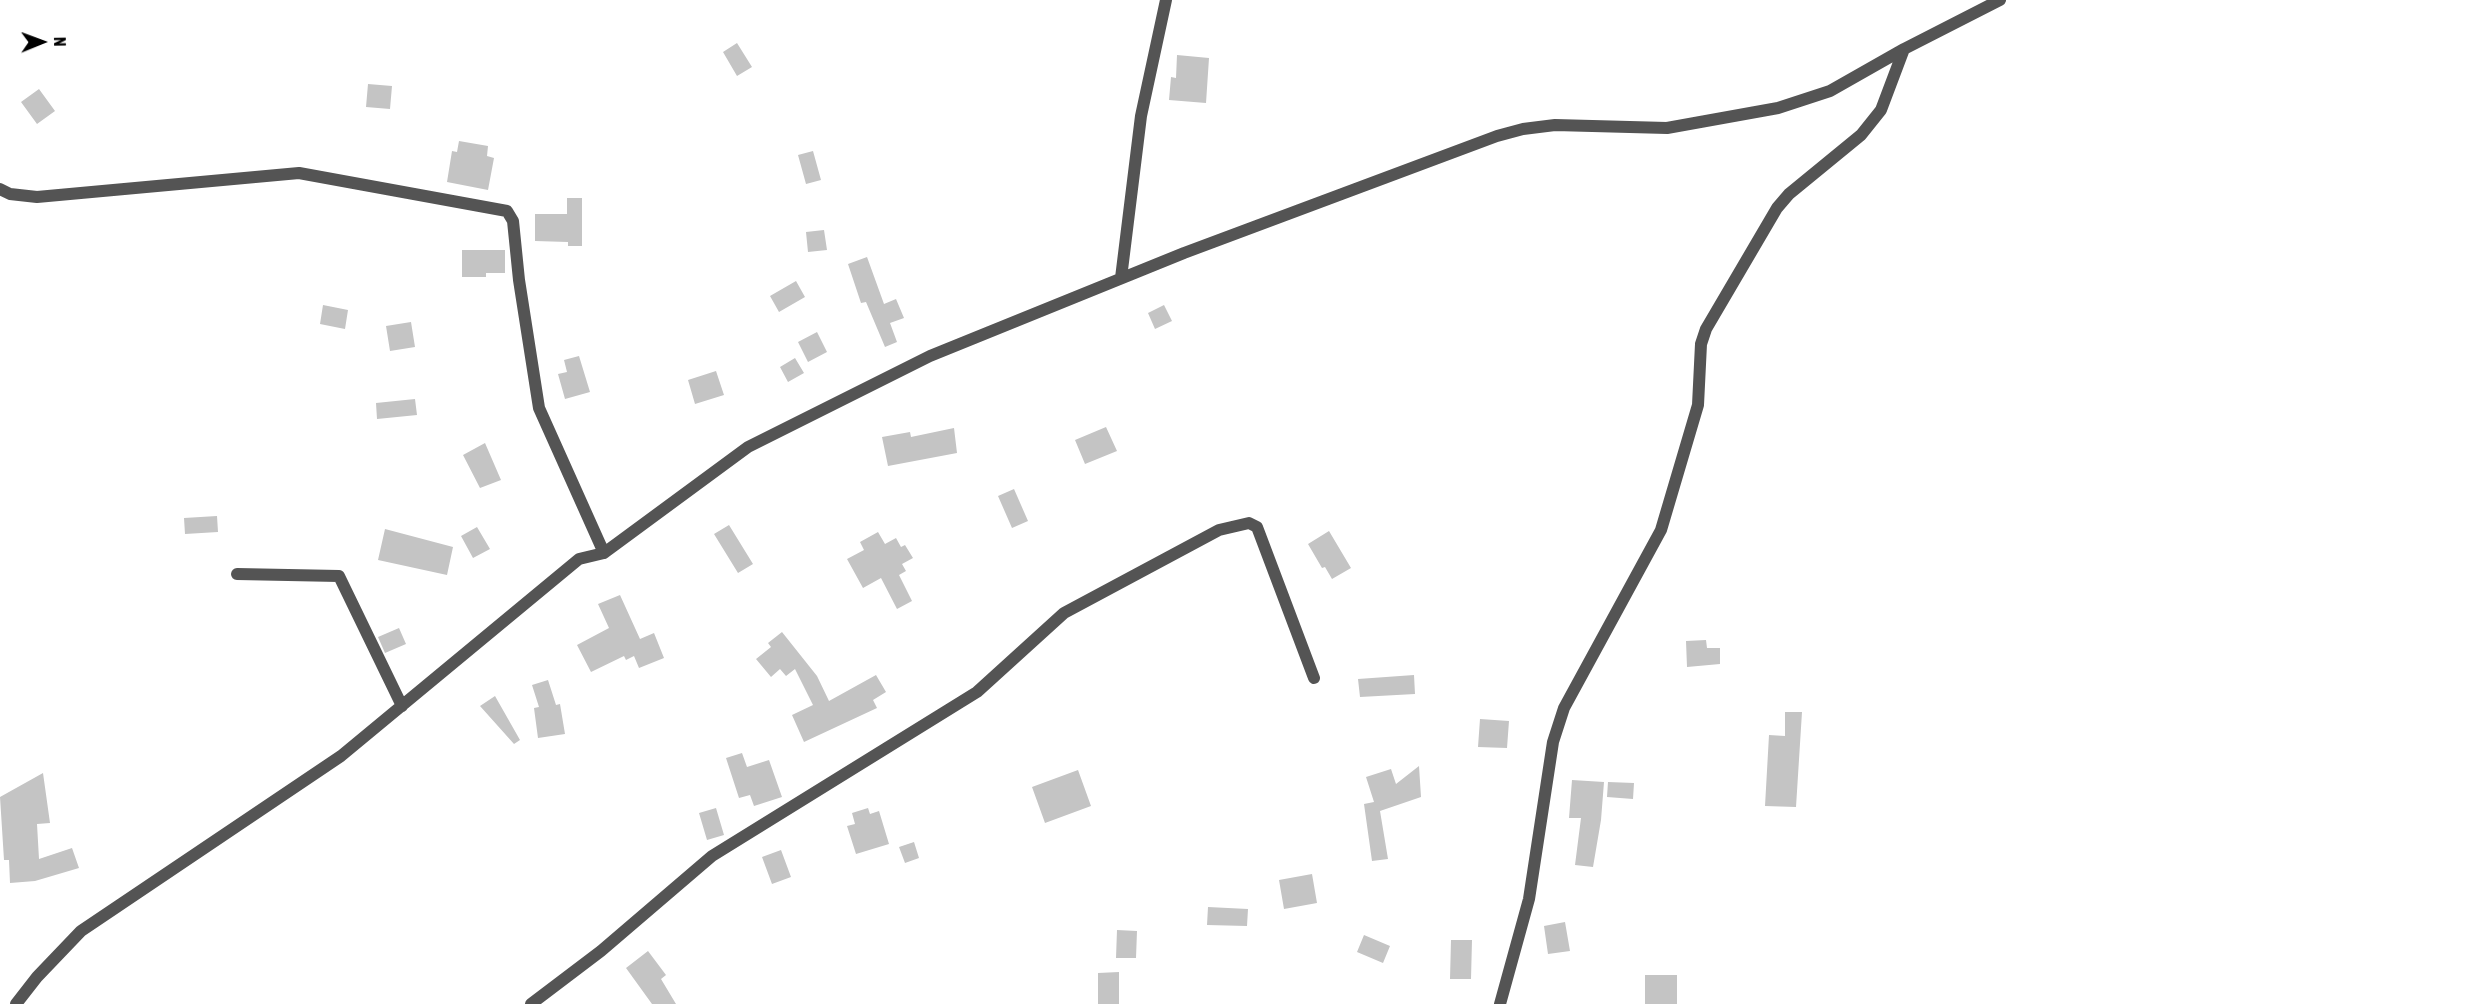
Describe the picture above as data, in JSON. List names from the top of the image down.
{
  "north": "right"
}
